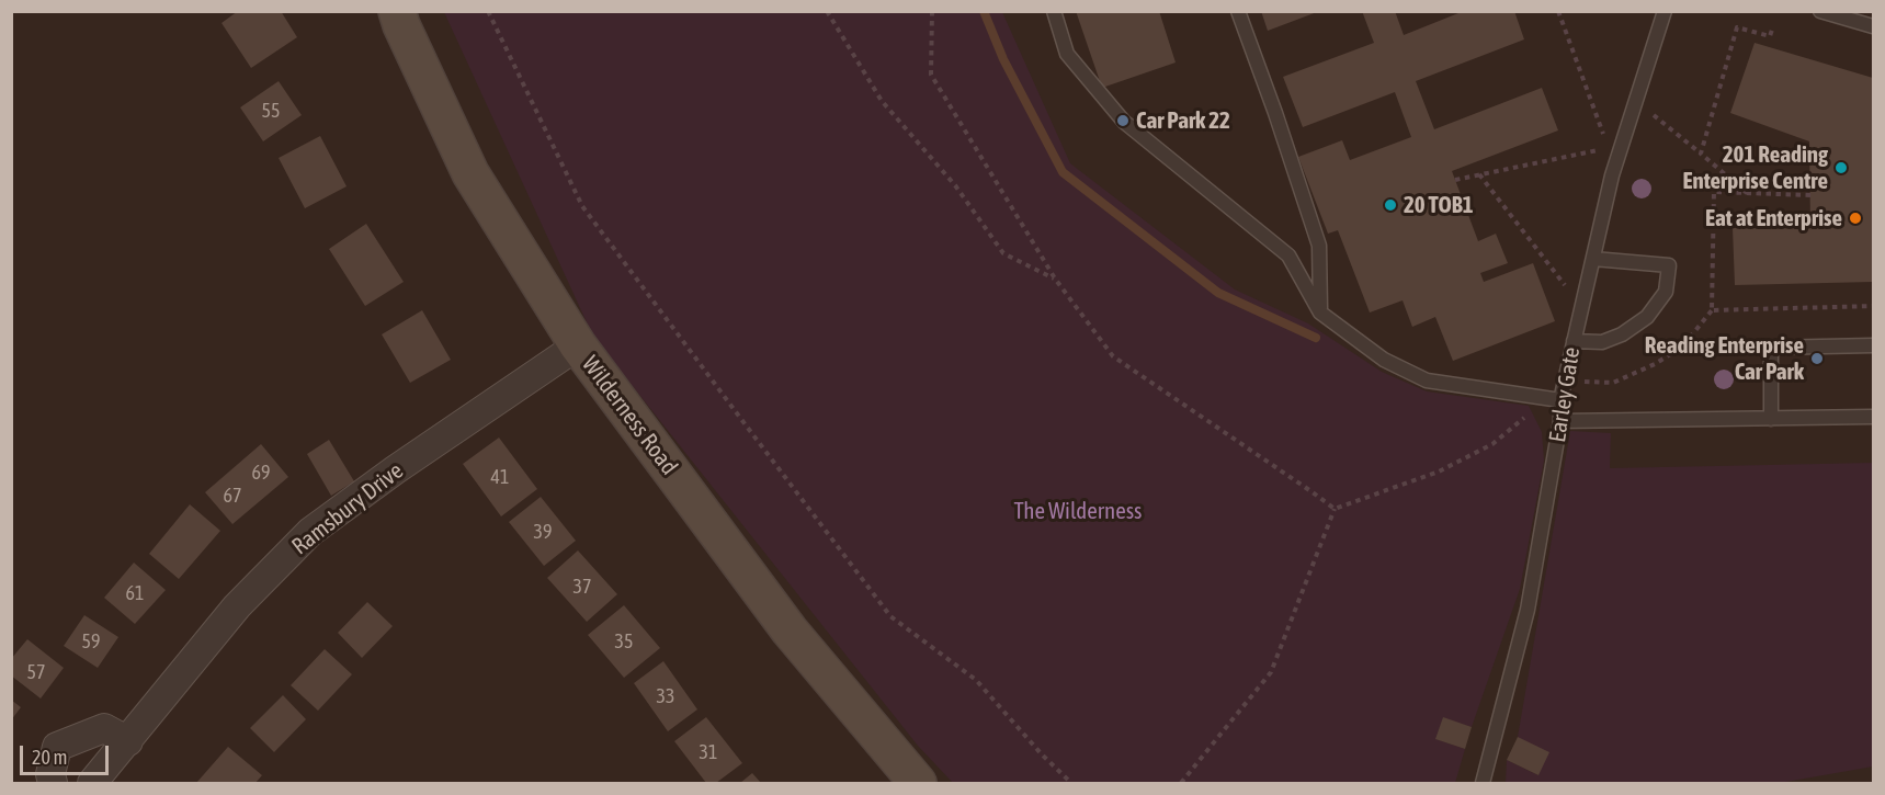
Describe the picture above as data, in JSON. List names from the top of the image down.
{
  "streets": {
    "main road": ["Wilderness Road"],
    "street": ["Ramsbury Drive"],
    "lane": ["Earley Gate"]
  },
  "crossings": [
    ["Wilderness Road", "Ramsbury Drive"]
  ],
  "parks": ["The Wilderness"],
  "places": [
    "Car Park 22",
    "201 Reading Enterprise Centre",
    "20 TOB1",
    "Eat at Enterprise",
    "Reading Enterprise Car Park"
  ],
  "house_numbers": [
    "55",
    "69",
    "41",
    "67",
    "39",
    "37",
    "61",
    "59",
    "35",
    "57",
    "33",
    "31"
  ],
  "scale_bar": "20 m"
}
